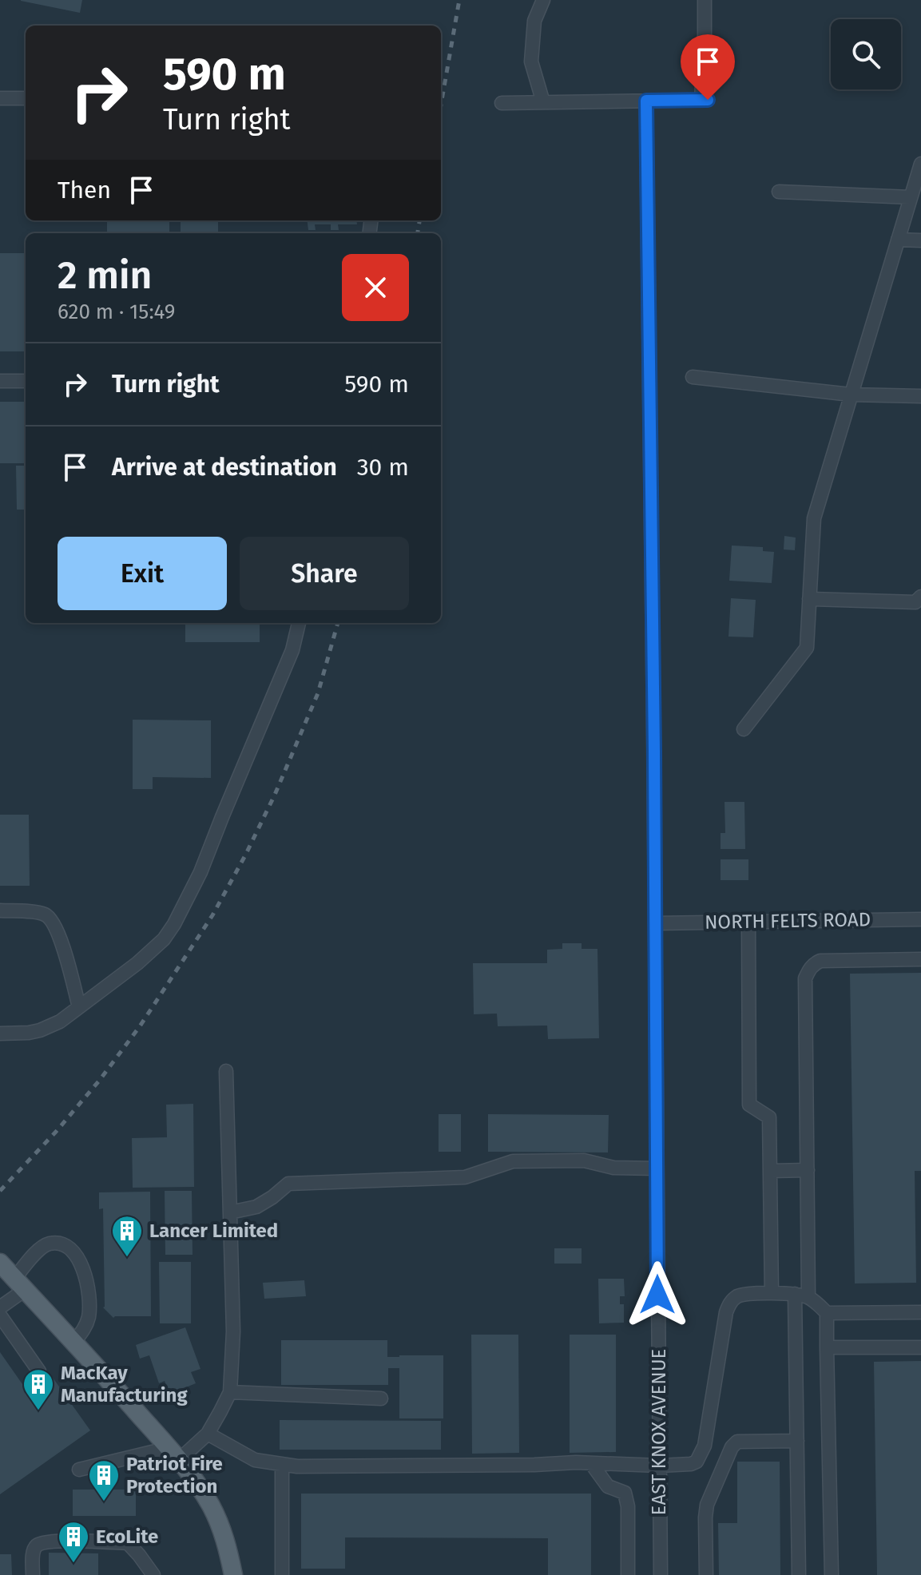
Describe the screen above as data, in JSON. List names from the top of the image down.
{
  "streets": {
    "street": ["NORTH FELTS ROAD", "EAST KNOX AVENUE"]
  },
  "crossings": [
    ["NORTH FELTS ROAD", "EAST KNOX AVENUE"]
  ],
  "places": {
    "building": [
      "Lancer Limited",
      "MacKay Manufacturing",
      "Patriot Fire Protection",
      "EcoLite"
    ]
  },
  "page": {
    "turn": ["590 m", "Turn right"],
    "then": "Then",
    "heading": ["2 min", "620 m · 15:49"],
    "list": [
      {
        "name": "Turn right",
        "value": "590 m"
      },
      {
        "name": "Arrive at destination",
        "value": "30 m"
      }
    ],
    "buttons": ["Exit", "Share"]
  }
}
